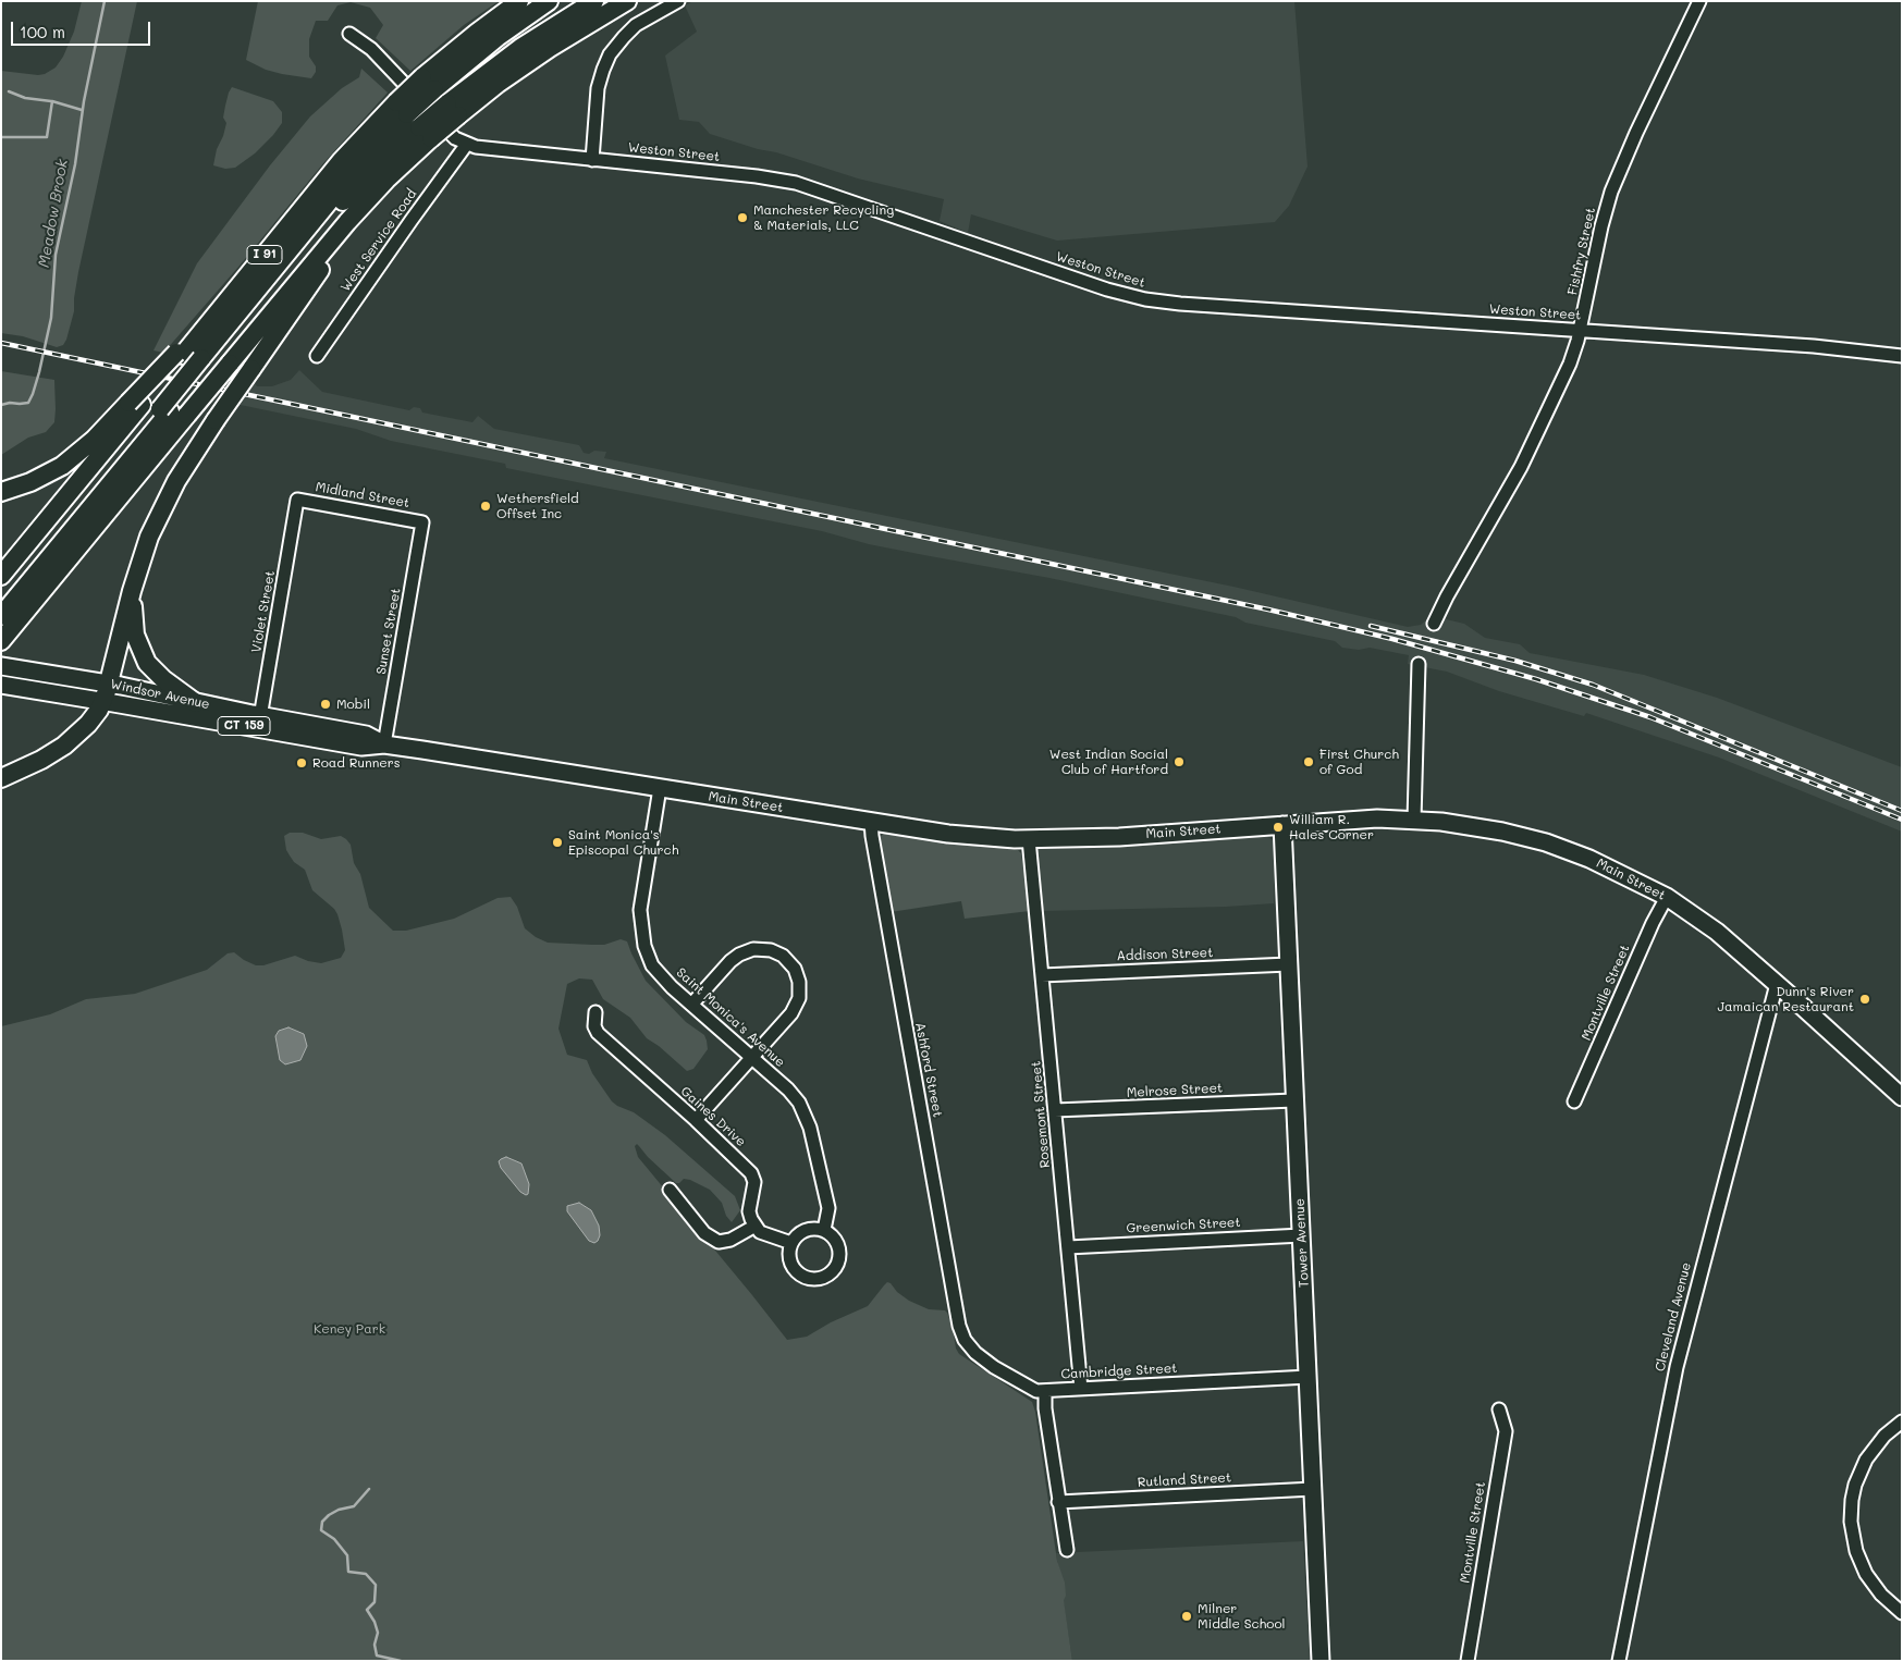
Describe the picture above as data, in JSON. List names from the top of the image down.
{
  "streets": {
    "highway": ["I 91"],
    "main road": [
      "Windsor Avenue",
      "CT 159",
      "Main Street",
      "Tower Avenue"
    ],
    "street": [
      "Weston Street",
      "West Service Road",
      "Fishfry Street",
      "Midland Street",
      "Violet Street",
      "Sunset Street",
      "Addison Street",
      "Montville Street",
      "Saint Monica's Avenue",
      "Ashford Street",
      "Melrose Street",
      "Rosemont Street",
      "Gaines Drive",
      "Greenwich Street",
      "Cleveland Avenue",
      "Cambridge Street",
      "Rutland Street"
    ]
  },
  "crossings": [
    ["Weston Street", "West Service Road"],
    ["Weston Street", "Fishfry Street"],
    ["Midland Street", "Violet Street"],
    ["Midland Street", "Sunset Street"],
    ["Violet Street", "Windsor Avenue"],
    ["Sunset Street", "Windsor Avenue"],
    ["Sunset Street", "Main Street"],
    ["Windsor Avenue", "Main Street"],
    ["Main Street", "Montville Street"],
    ["Main Street", "Saint Monica's Avenue"],
    ["Main Street", "Ashford Street"],
    ["Main Street", "Rosemont Street"],
    ["Main Street", "Tower Avenue"],
    ["Main Street", "Cleveland Avenue"],
    ["Addison Street", "Rosemont Street"],
    ["Addison Street", "Tower Avenue"],
    ["Ashford Street", "Cambridge Street"],
    ["Melrose Street", "Rosemont Street"],
    ["Melrose Street", "Tower Avenue"],
    ["Rosemont Street", "Greenwich Street"],
    ["Rosemont Street", "Cambridge Street"],
    ["Greenwich Street", "Tower Avenue"],
    ["Tower Avenue", "Cambridge Street"],
    ["Tower Avenue", "Rutland Street"]
  ],
  "water": ["Meadow Brook"],
  "parks": ["Keney Park"],
  "places": [
    "Manchester Recycling & Materials, LLC",
    "Wethersfield Offset Inc",
    "Mobil",
    "West Indian Social Club of Hartford",
    "First Church of God",
    "Road Runners",
    "William R. Hales Corner",
    "Saint Monica's Episcopal Church",
    "Dunn's River Jamaican Restaurant",
    "Milner Middle School"
  ],
  "scale_bar": "100 m"
}
